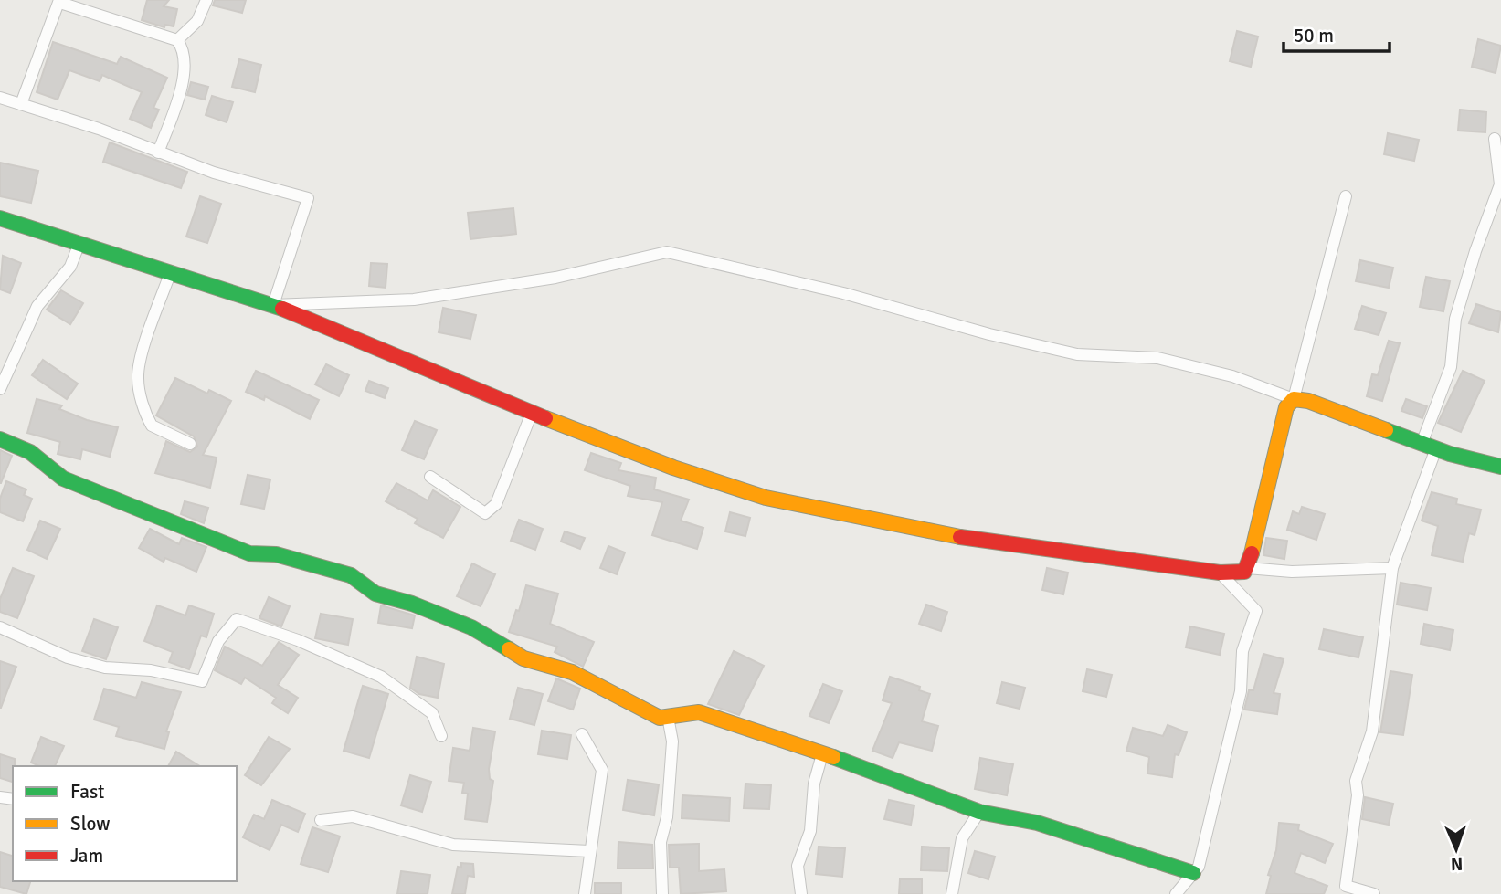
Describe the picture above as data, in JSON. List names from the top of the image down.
{
  "legend": ["Fast", "Slow", "Jam"],
  "scale_bar": "50 m",
  "north": "bottom"
}
